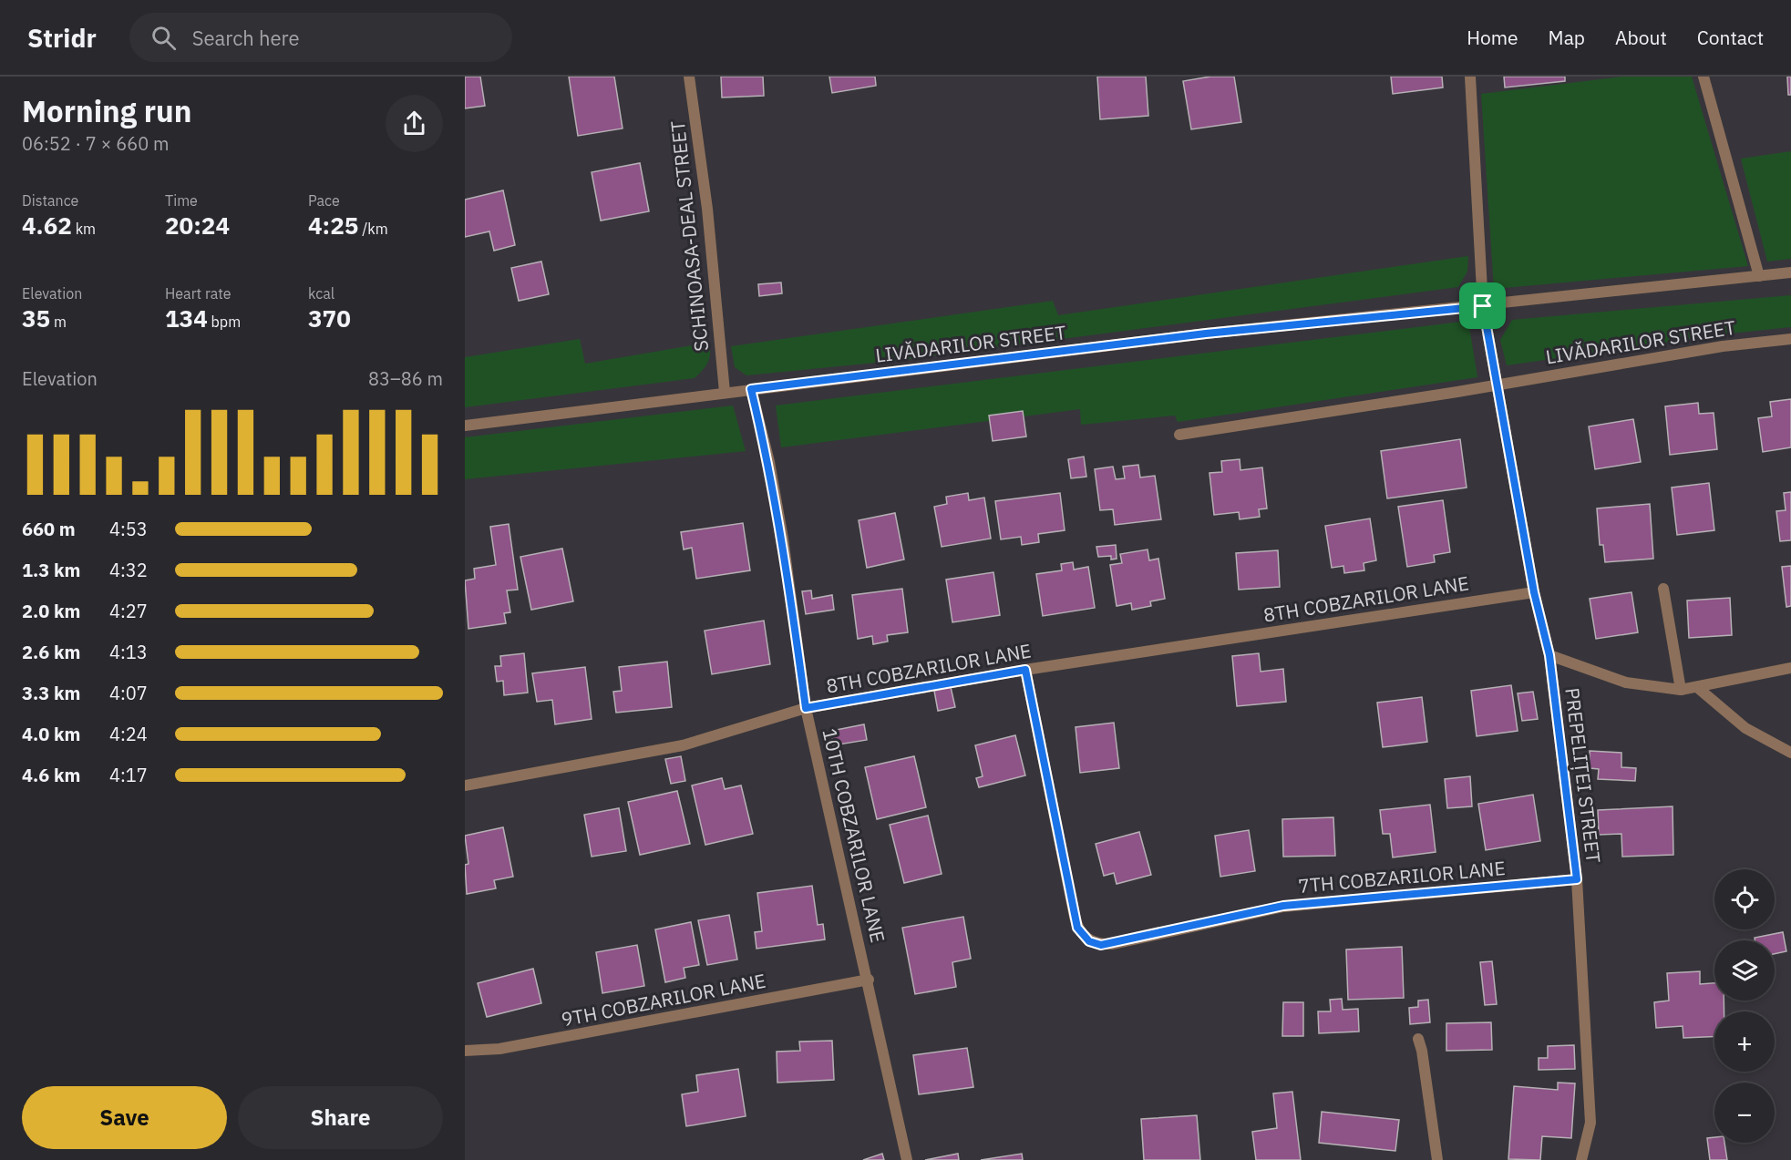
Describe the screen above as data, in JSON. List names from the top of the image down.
{
  "streets": {
    "street": [
      "SCHINOASA-DEAL STREET",
      "LIVĂDARILOR STREET",
      "8TH COBZARILOR LANE",
      "PREPELIȚEI STREET",
      "10TH COBZARILOR LANE",
      "7TH COBZARILOR LANE",
      "9TH COBZARILOR LANE"
    ]
  },
  "crossings": [
    ["SCHINOASA-DEAL STREET", "LIVĂDARILOR STREET"],
    ["LIVĂDARILOR STREET", "10TH COBZARILOR LANE"],
    ["8TH COBZARILOR LANE", "PREPELIȚEI STREET"],
    ["8TH COBZARILOR LANE", "10TH COBZARILOR LANE"],
    ["8TH COBZARILOR LANE", "7TH COBZARILOR LANE"],
    ["PREPELIȚEI STREET", "7TH COBZARILOR LANE"],
    ["10TH COBZARILOR LANE", "9TH COBZARILOR LANE"]
  ],
  "page": {
    "header": "Stridr",
    "search": "Search here",
    "nav": [
      "Home",
      "Map",
      "About",
      "Contact"
    ],
    "heading": ["Morning run", "06:52 · 7 × 660 m"],
    "stats": [
      ["Distance", "4.62 km"],
      ["Time", "20:24"],
      ["Pace", "4:25 /km"],
      ["Elevation", "35 m"],
      ["Heart rate", "134 bpm"],
      ["kcal", "370"]
    ],
    "chart": ["Elevation", "83–86 m"],
    "list": [
      {
        "name": "660 m",
        "note": "4:53"
      },
      {
        "name": "1.3 km",
        "note": "4:32"
      },
      {
        "name": "2.0 km",
        "note": "4:27"
      },
      {
        "name": "2.6 km",
        "note": "4:13"
      },
      {
        "name": "3.3 km",
        "note": "4:07"
      },
      {
        "name": "4.0 km",
        "note": "4:24"
      },
      {
        "name": "4.6 km",
        "note": "4:17"
      }
    ],
    "map_buttons": ["+", "−"],
    "buttons": ["Save", "Share"]
  }
}
